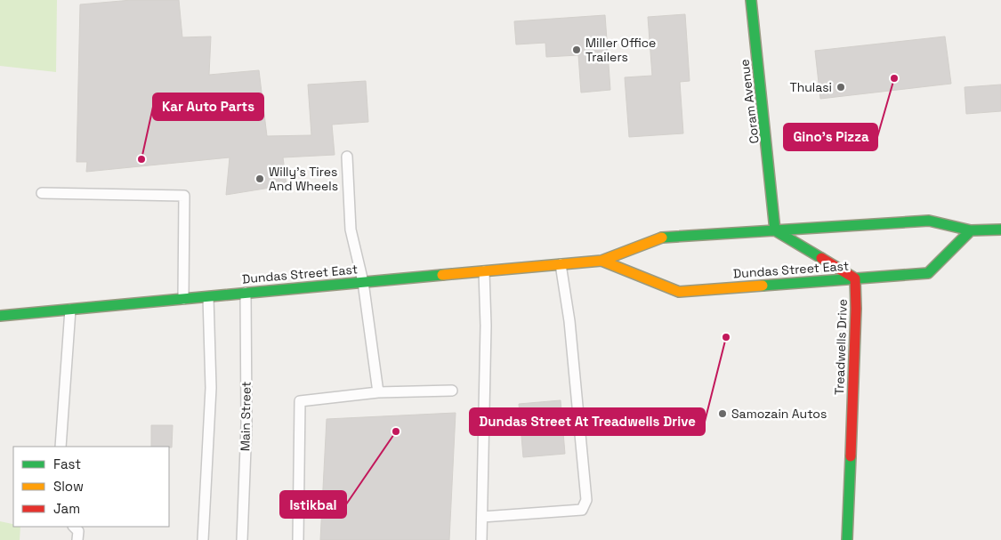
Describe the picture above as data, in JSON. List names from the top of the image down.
{
  "streets": {
    "main road": ["Coram Avenue", "Dundas Street East", "Treadwells Drive"],
    "lane": ["Main Street"]
  },
  "crossings": [
    ["Coram Avenue", "Dundas Street East"],
    ["Dundas Street East", "Treadwells Drive"],
    ["Dundas Street East", "Main Street"]
  ],
  "places": [
    "Miller Office Trailers",
    "Gino's Pizza",
    "Thulasi",
    "Kar Auto Parts",
    "Willy’s Tires And Wheels",
    "Dundas Street At Treadwells Drive",
    "Samozain Autos",
    "Istikbal"
  ],
  "legend": ["Fast", "Slow", "Jam"]
}
